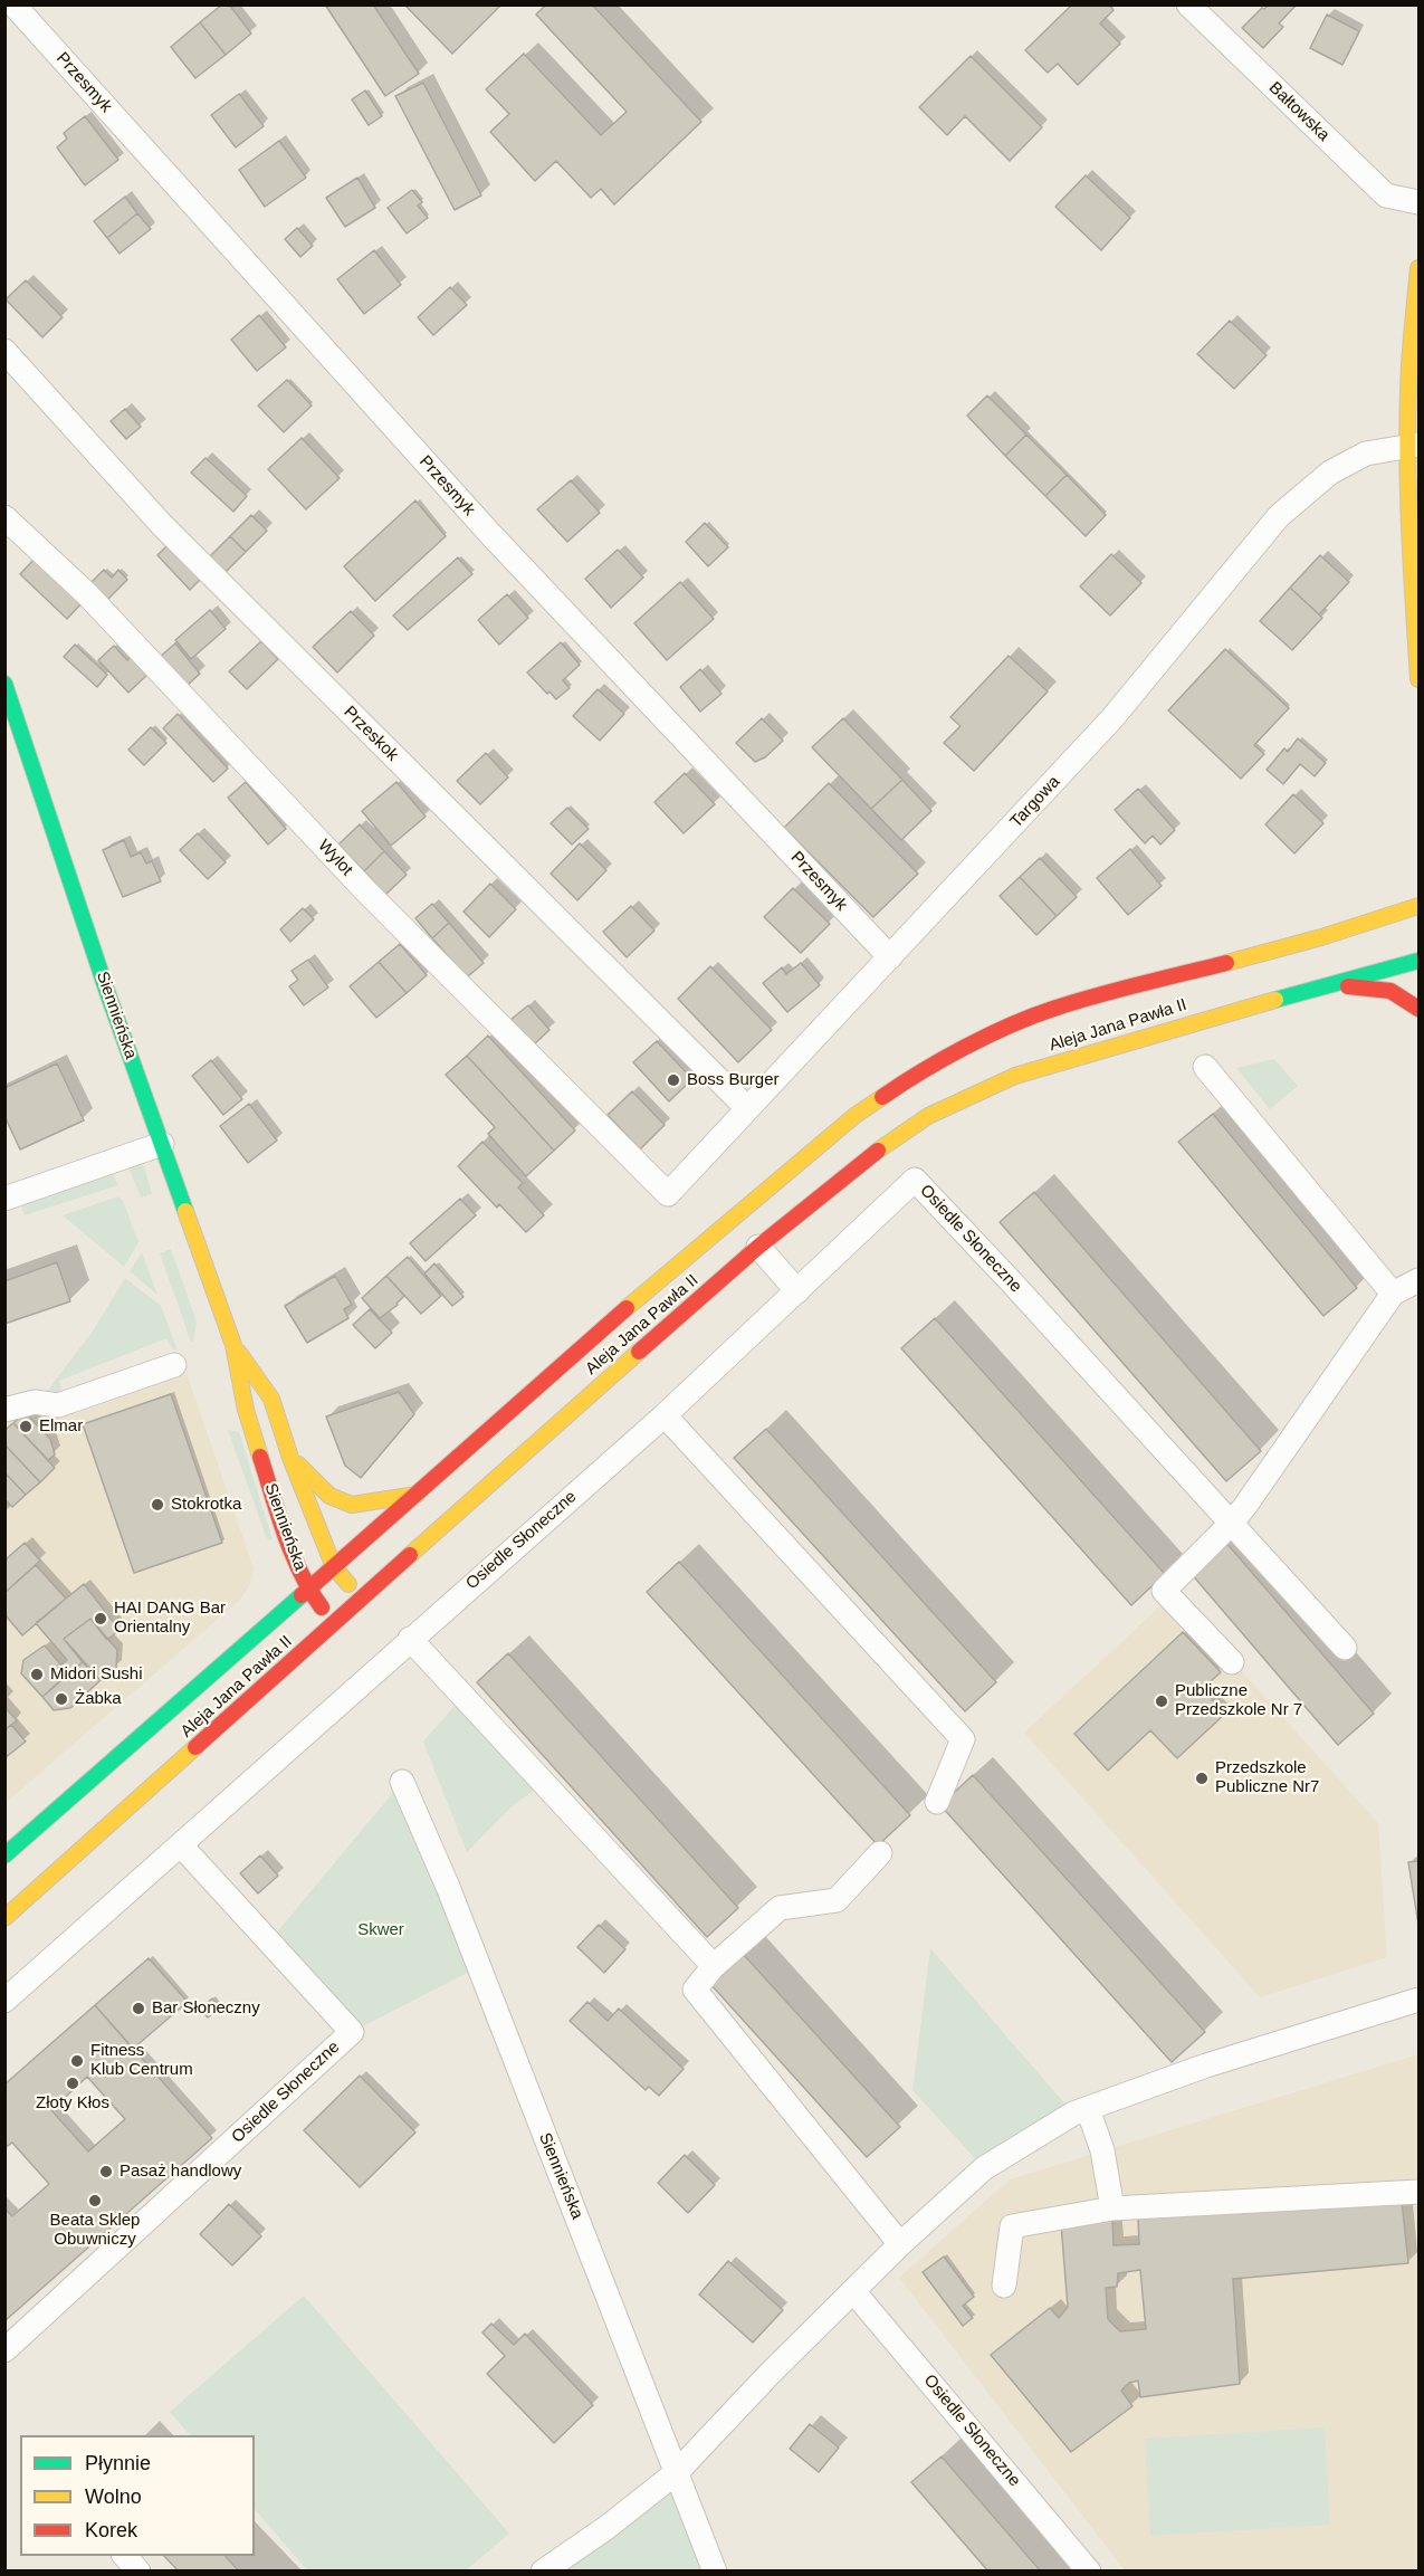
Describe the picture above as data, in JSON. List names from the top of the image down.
{
  "streets": {
    "main road": ["Siennieńska", "Aleja Jana Pawła II"],
    "street": [
      "Przesmyk",
      "Bałtowska",
      "Przeskok",
      "Targowa",
      "Wylot",
      "Osiedle Słoneczne"
    ]
  },
  "crossings": [
    ["Przesmyk", "Targowa"],
    ["Przeskok", "Targowa"],
    ["Targowa", "Wylot"],
    ["Siennieńska", "Aleja Jana Pawła II"]
  ],
  "parks": ["Skwer"],
  "places": [
    "Boss Burger",
    "Elmar",
    "Stokrotka",
    "HAI DANG Bar Orientalny",
    "Midori Sushi",
    "Żabka",
    "Publiczne Przedszkole Nr 7",
    "Przedszkole Publiczne Nr7",
    "Bar Słoneczny",
    "Fitness Klub Centrum",
    "Złoty Kłos",
    "Pasaż handlowy",
    "Beata Sklep Obuwniczy"
  ],
  "legend": ["Płynnie", "Wolno", "Korek"]
}
